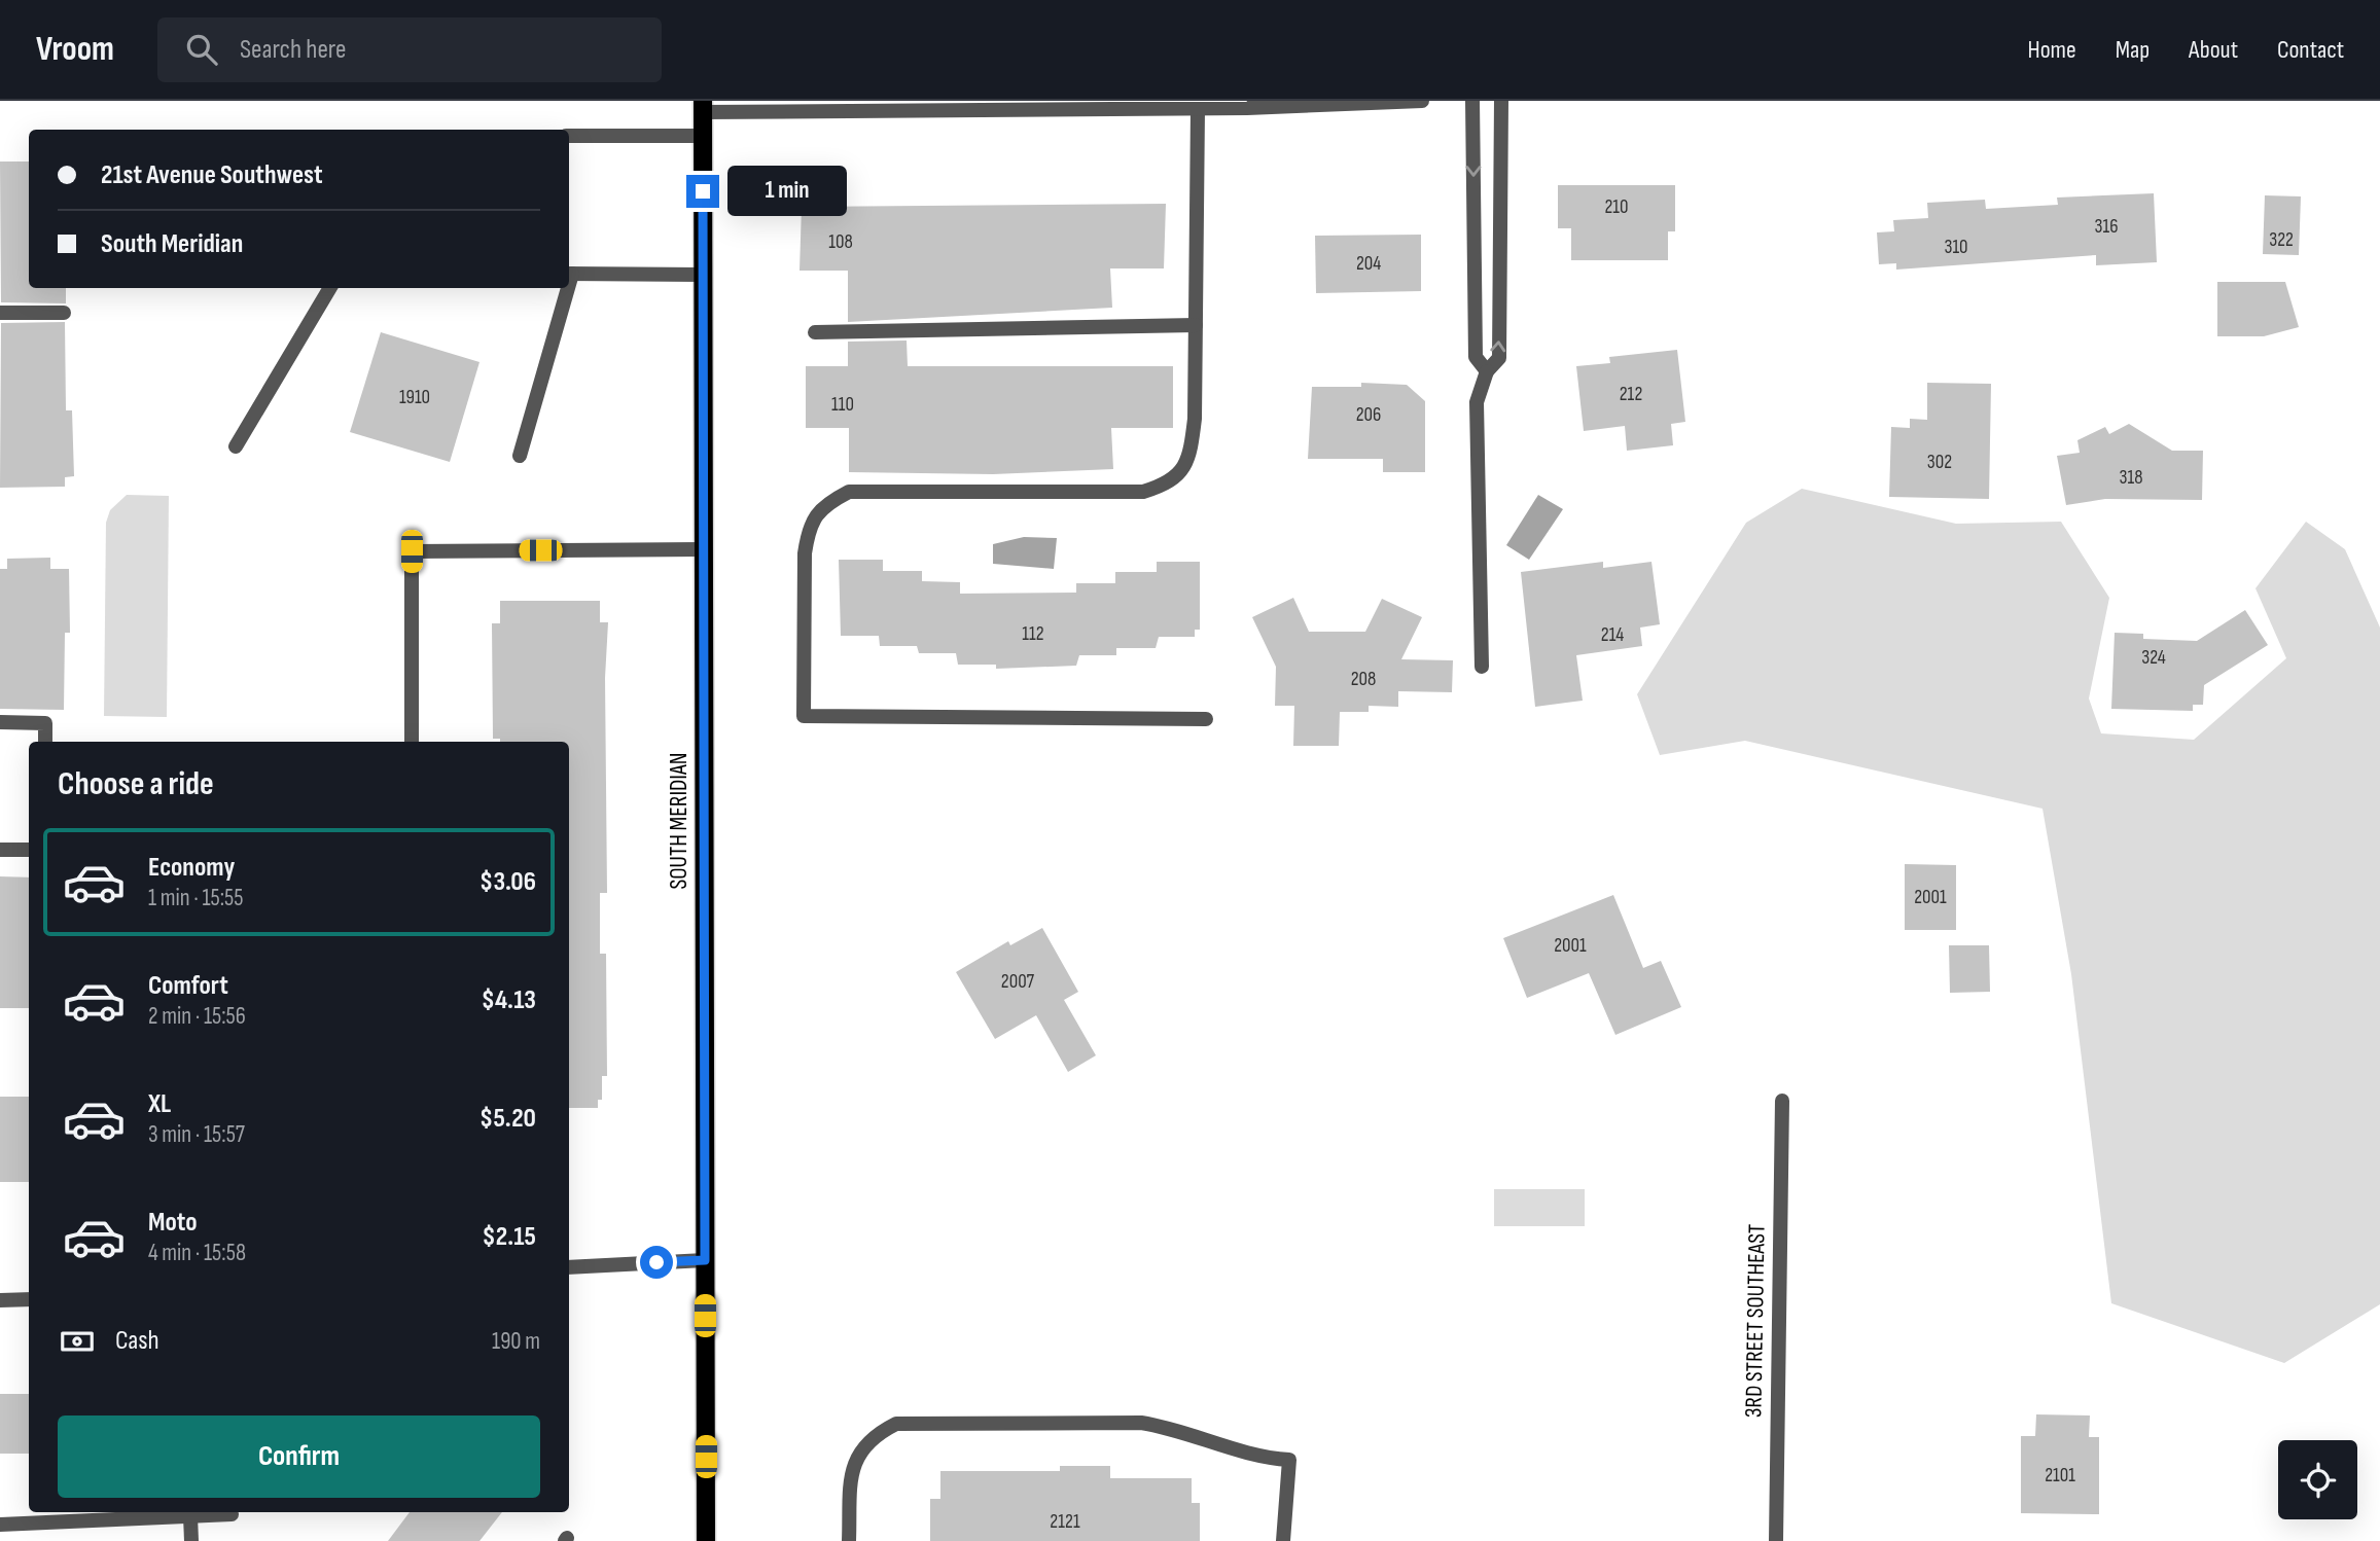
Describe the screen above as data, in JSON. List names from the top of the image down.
{
  "streets": {
    "main road": ["SOUTH MERIDIAN"],
    "street": ["3RD STREET SOUTHEAST"]
  },
  "house_numbers": [
    "210",
    "316",
    "322",
    "108",
    "310",
    "204",
    "212",
    "1910",
    "110",
    "206",
    "302",
    "318",
    "112",
    "214",
    "324",
    "208",
    "2001",
    "2001",
    "2007",
    "2101",
    "2121"
  ],
  "page": {
    "header": "Vroom",
    "search": "Search here",
    "nav": [
      "Home",
      "Map",
      "About",
      "Contact"
    ],
    "banner": ["21st Avenue Southwest", "South Meridian"],
    "bubble": "1 min",
    "heading": "Choose a ride",
    "list": [
      {
        "name": "Economy",
        "note": "1 min · 15:55",
        "value": "$3.06"
      },
      {
        "name": "Comfort",
        "note": "2 min · 15:56",
        "value": "$4.13"
      },
      {
        "name": "XL",
        "note": "3 min · 15:57",
        "value": "$5.20"
      },
      {
        "name": "Moto",
        "note": "4 min · 15:58",
        "value": "$2.15"
      }
    ],
    "pay": ["Cash", "190 m"],
    "buttons": "Confirm"
  }
}
